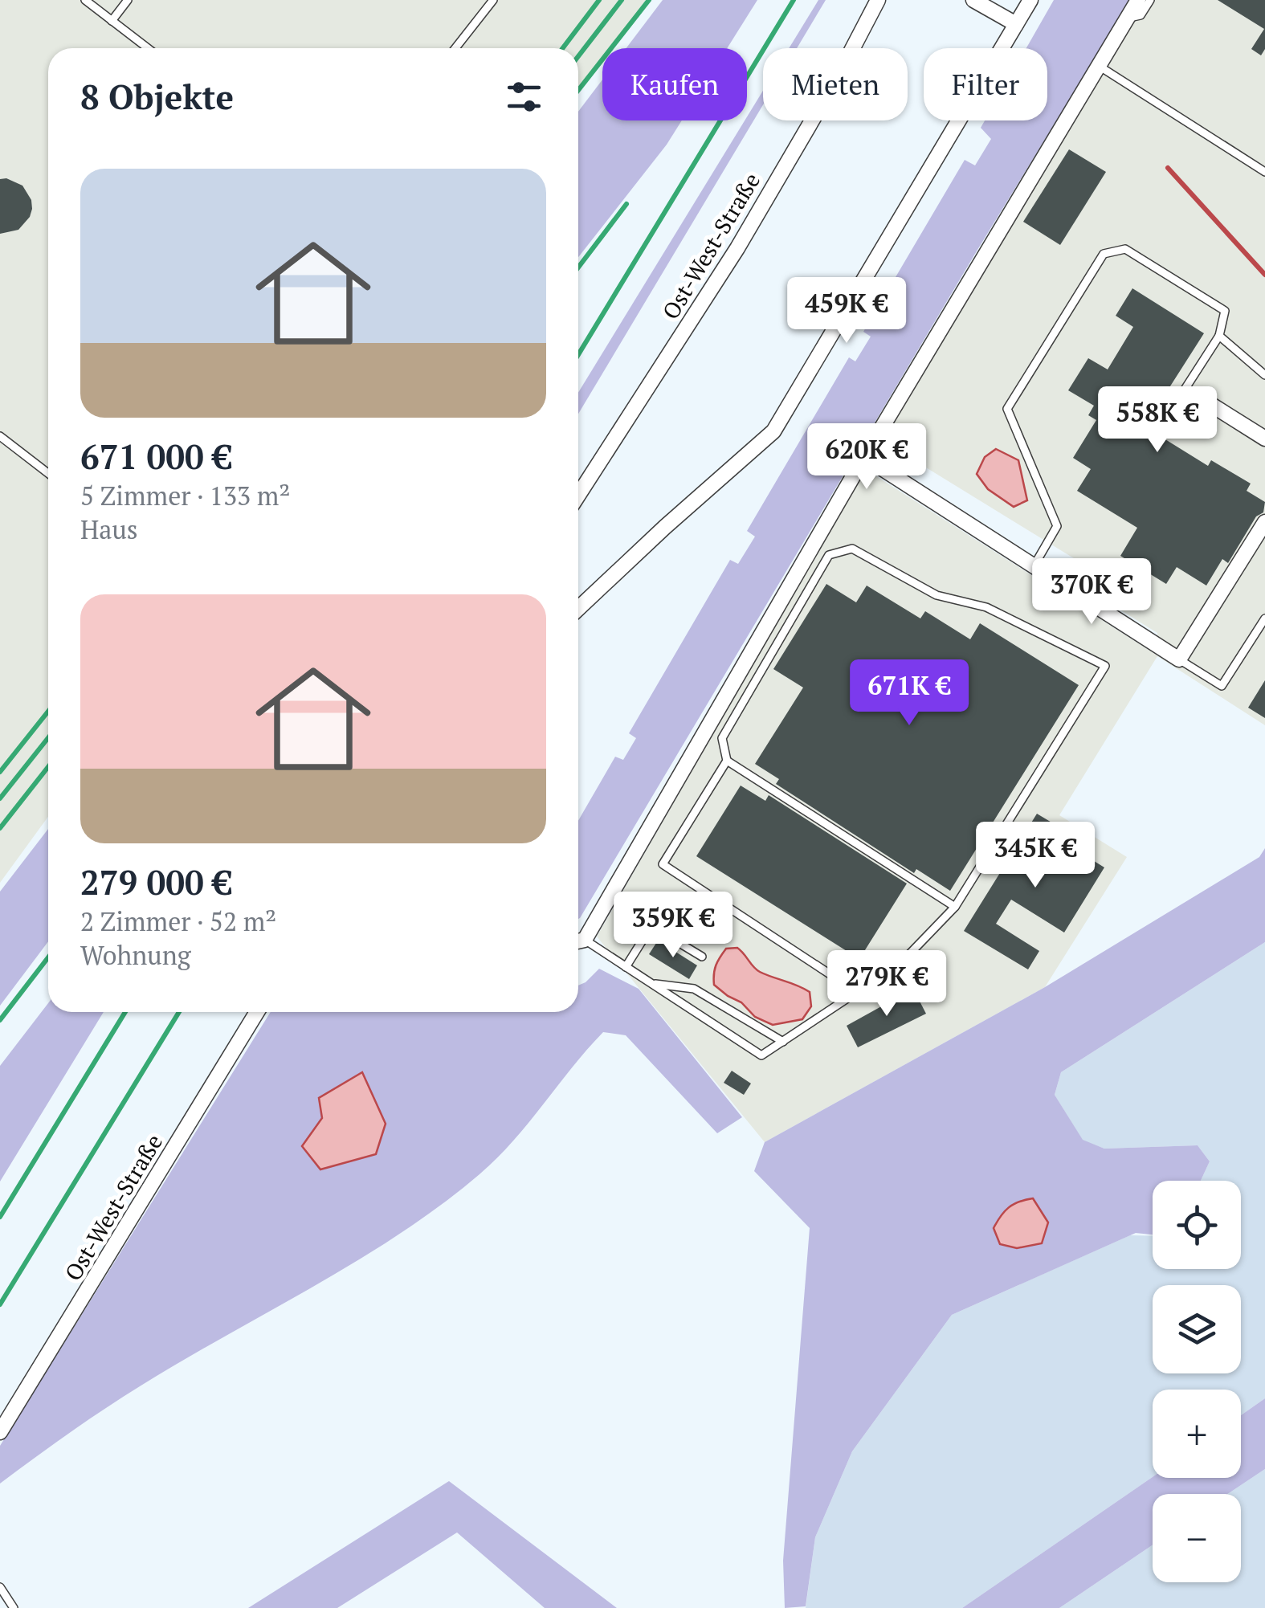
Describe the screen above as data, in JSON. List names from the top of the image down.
{
  "streets": {
    "street": ["Ost-West-Straße"]
  },
  "page": {
    "chip": ["Kaufen", "Mieten", "Filter"],
    "heading": "8 Objekte",
    "list": [
      {
        "name": "671 000 €",
        "note": "5 Zimmer · 133 m² · Haus"
      },
      {
        "name": "279 000 €",
        "note": "2 Zimmer · 52 m² · Wohnung"
      }
    ],
    "price": [
      "459K €",
      "558K €",
      "620K €",
      "370K €",
      "671K €",
      "345K €",
      "359K €",
      "279K €"
    ],
    "map_buttons": ["+", "−"]
  }
}
